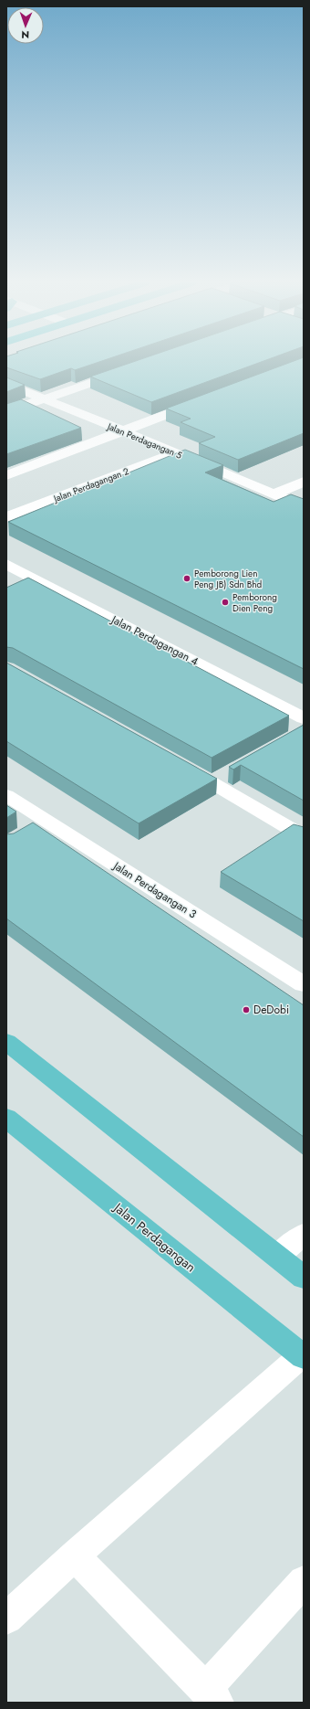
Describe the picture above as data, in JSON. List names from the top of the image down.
{
  "streets": {
    "main road": ["Jalan Perdagangan"],
    "street": [
      "Jalan Perdagangan 5",
      "Jalan Perdagangan 2",
      "Jalan Perdagangan 4",
      "Jalan Perdagangan 3"
    ]
  },
  "crossings": [
    ["Jalan Perdagangan 5", "Jalan Perdagangan 2"]
  ],
  "places": ["Pemborong Lien Peng JB) Sdn Bhd", "Pemborong Dien Peng", "DeDobi"],
  "north": "bottom"
}
